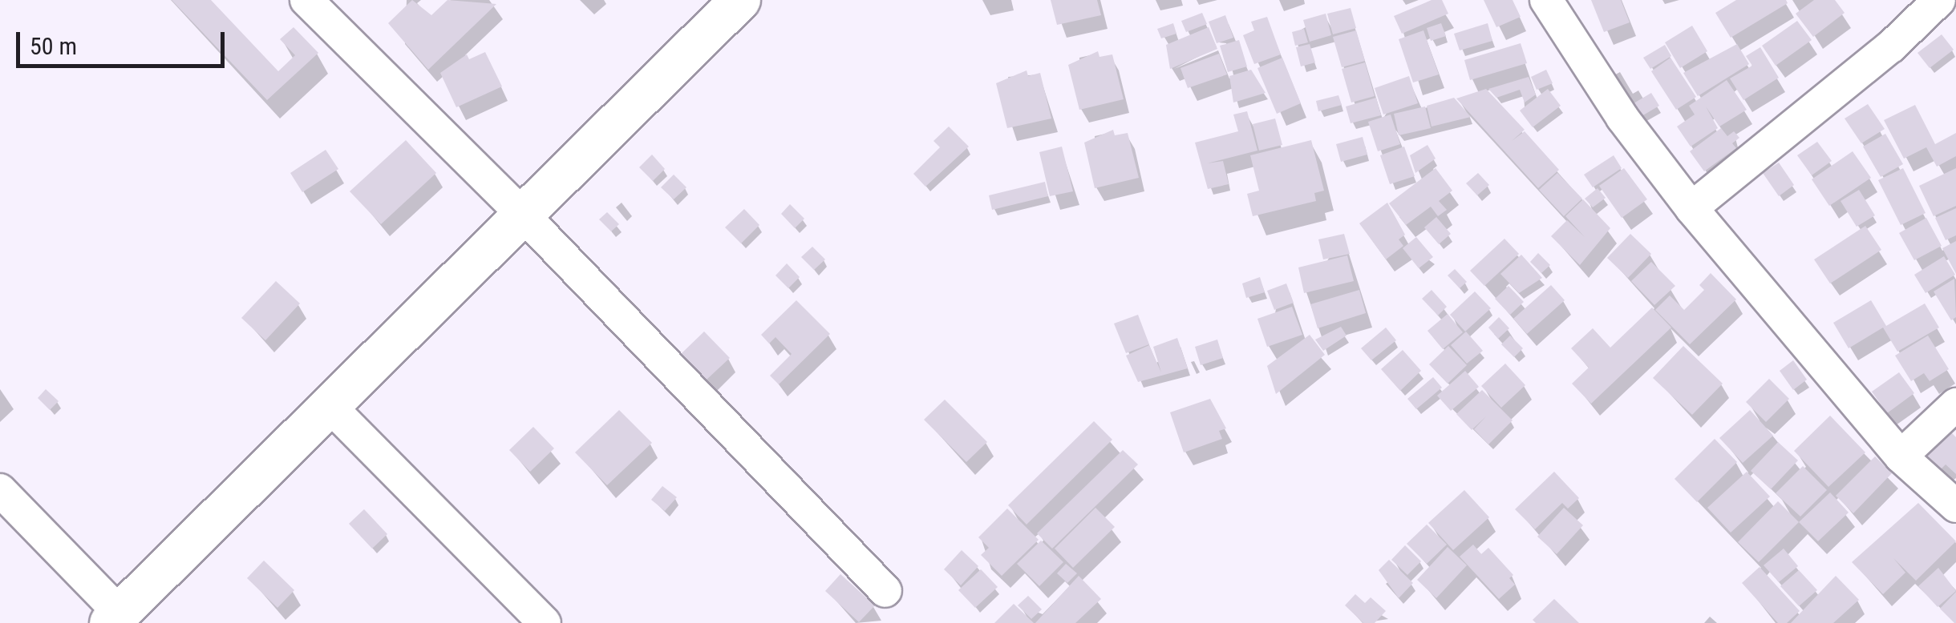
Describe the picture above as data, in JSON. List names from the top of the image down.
{
  "scale_bar": "50 m"
}
